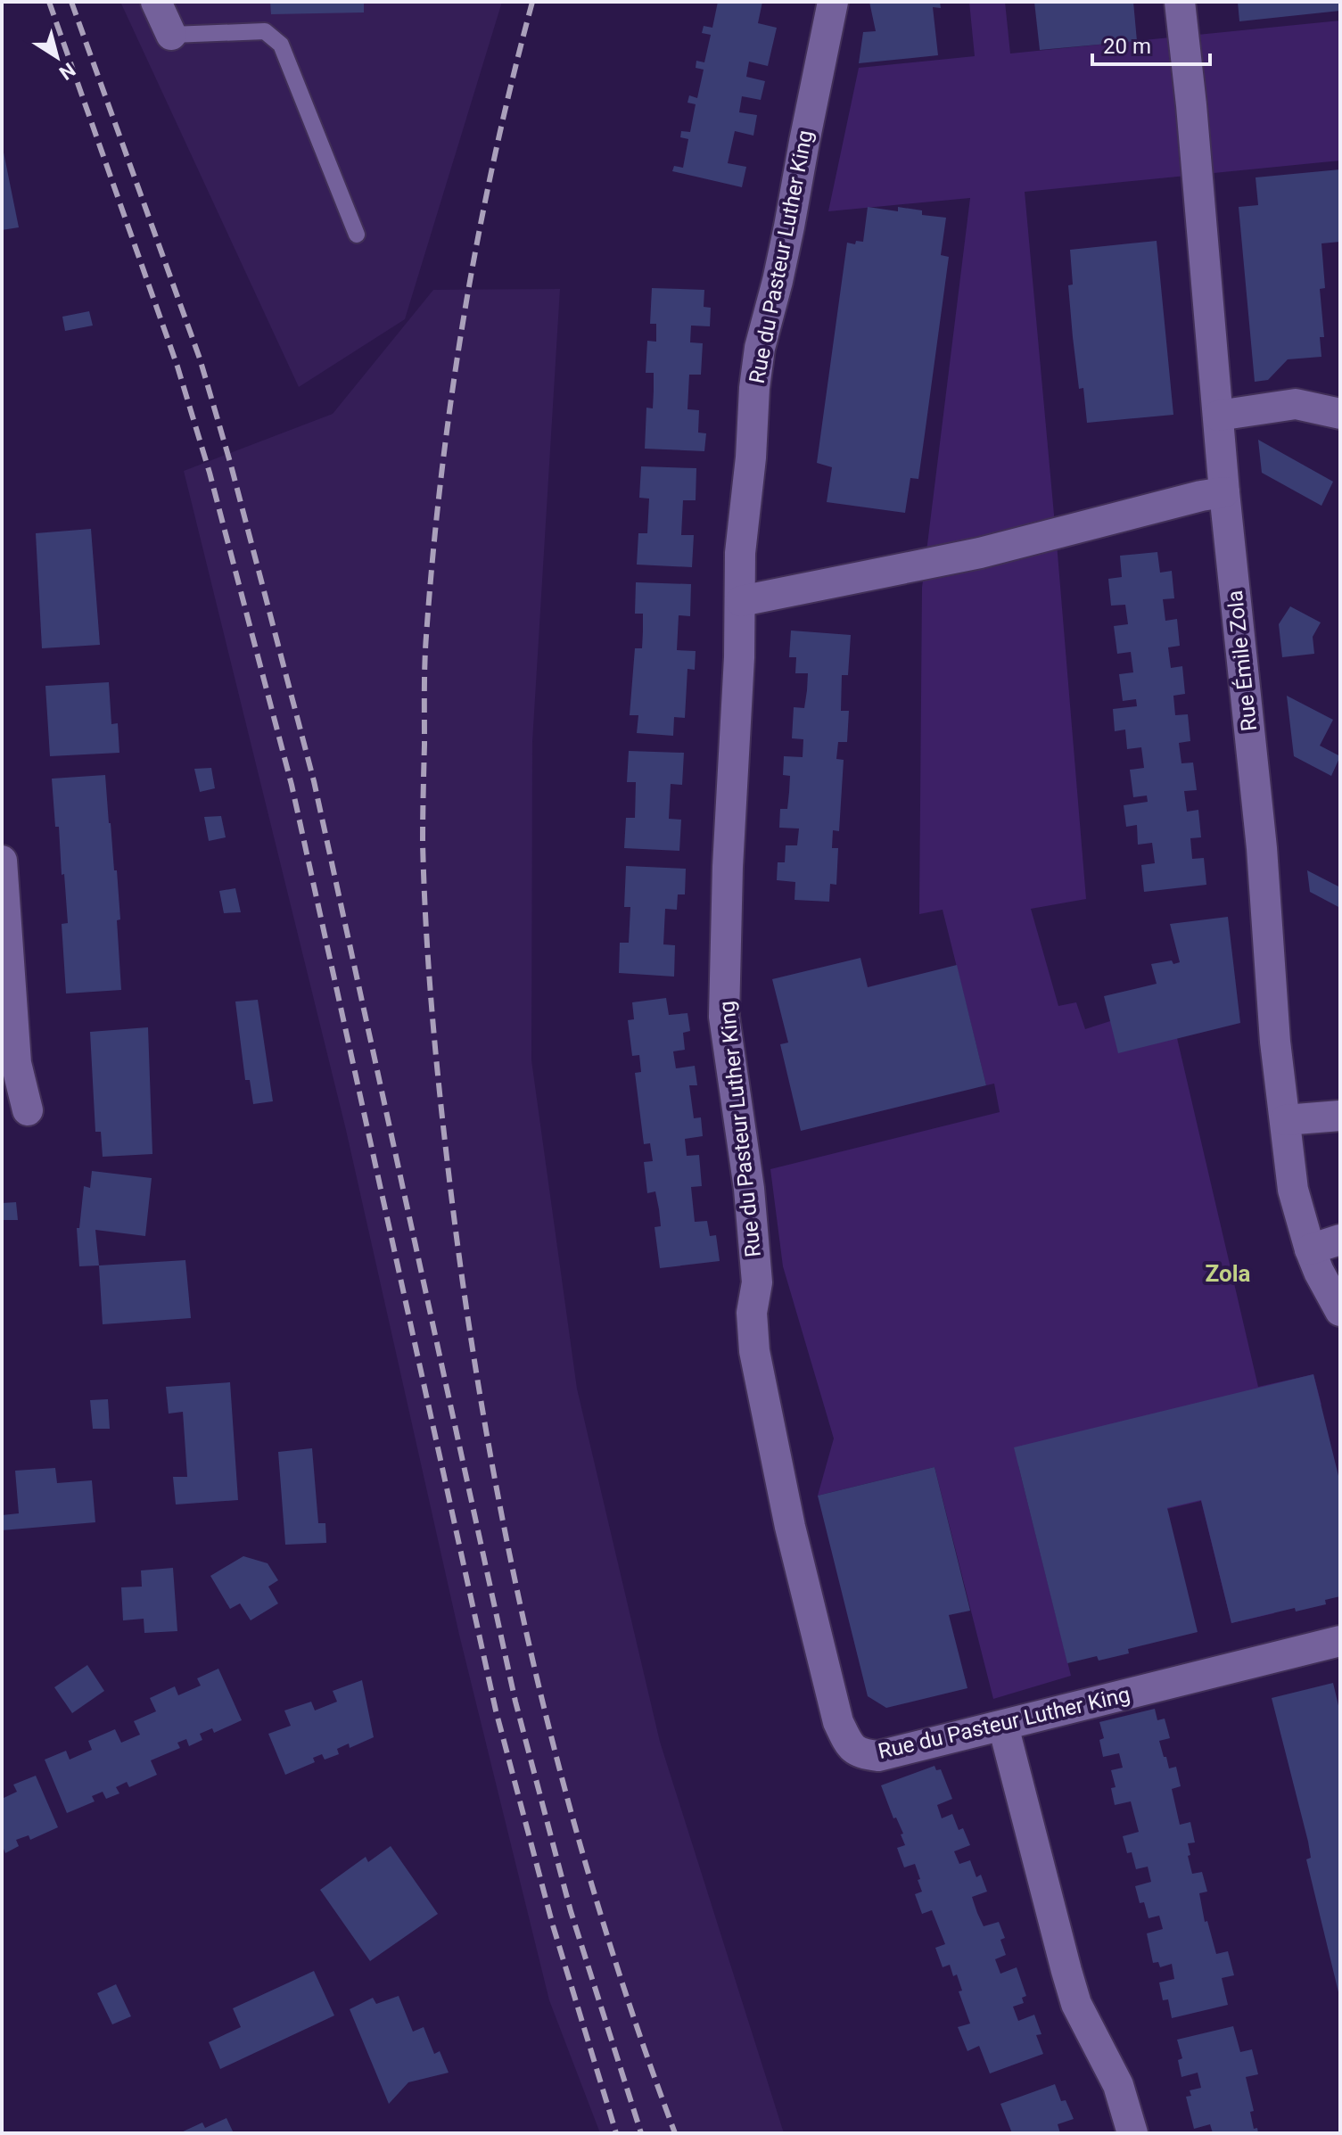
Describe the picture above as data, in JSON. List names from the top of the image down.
{
  "streets": {
    "street": ["Rue du Pasteur Luther King", "Rue Émile Zola"]
  },
  "districts": ["Zola"],
  "scale_bar": "20 m",
  "north": "bottom right"
}
